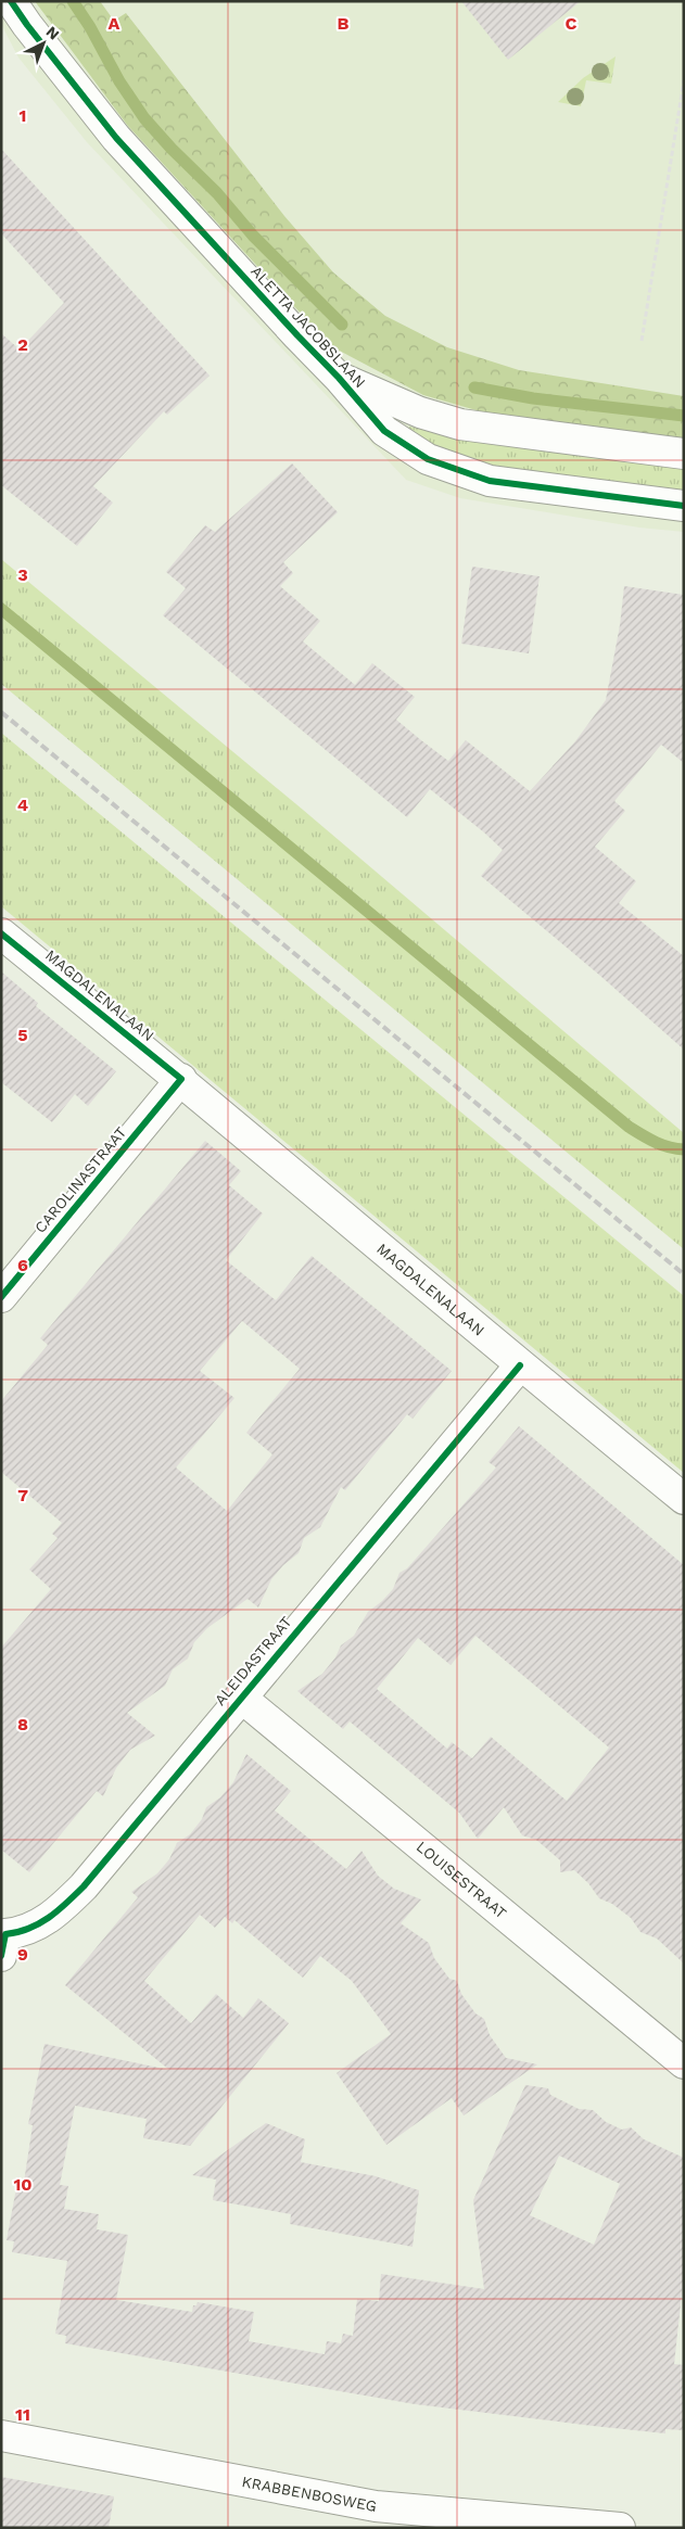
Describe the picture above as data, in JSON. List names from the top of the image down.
{
  "streets": {
    "street": [
      "ALETTA JACOBSLAAN",
      "MAGDALENALAAN",
      "CAROLINASTRAAT",
      "ALEIDASTRAAT",
      "LOUISESTRAAT",
      "KRABBENBOSWEG"
    ]
  },
  "crossings": [
    ["MAGDALENALAAN", "CAROLINASTRAAT"],
    ["MAGDALENALAAN", "ALEIDASTRAAT"],
    ["ALEIDASTRAAT", "LOUISESTRAAT"]
  ],
  "north": "top right",
  "grid": {
    "columns": ["A", "B", "C"],
    "rows": [
      "1",
      "2",
      "3",
      "4",
      "5",
      "6",
      "7",
      "8",
      "9",
      "10",
      "11"
    ]
  }
}
